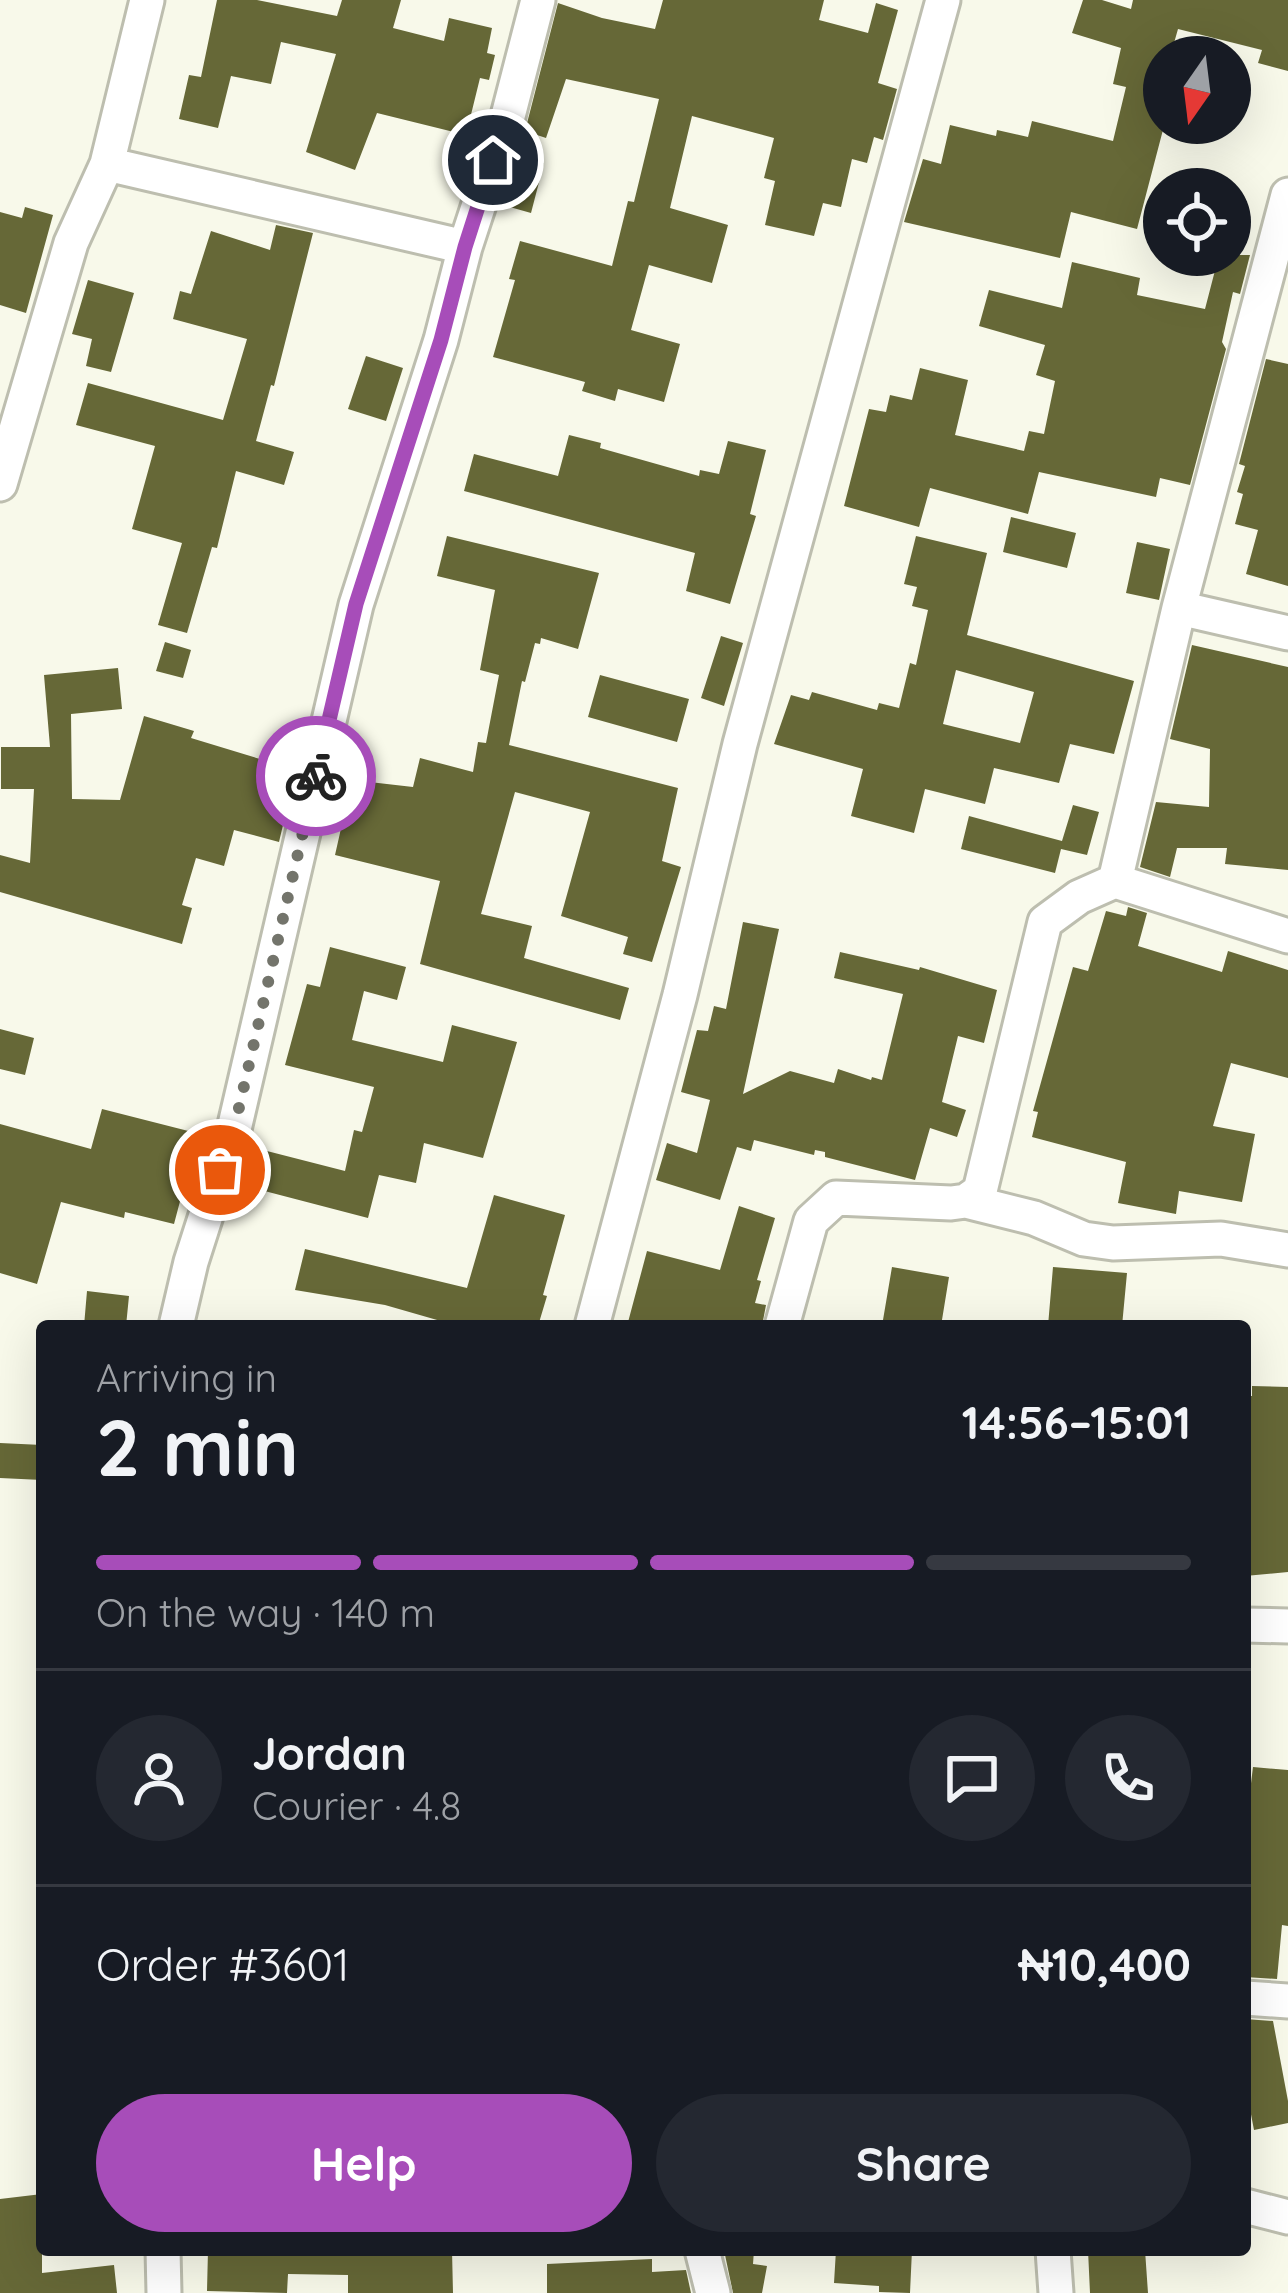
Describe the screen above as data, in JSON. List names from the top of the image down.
{
  "north": "bottom",
  "page": {
    "heading": ["2 min", "Arriving in", "14:56–15:01"],
    "panel": [
      "Jordan",
      "Courier · 4.8",
      "Order #3601",
      "₦10,400"
    ],
    "bar": "On the way · 140 m",
    "buttons": ["Help", "Share"]
  }
}
